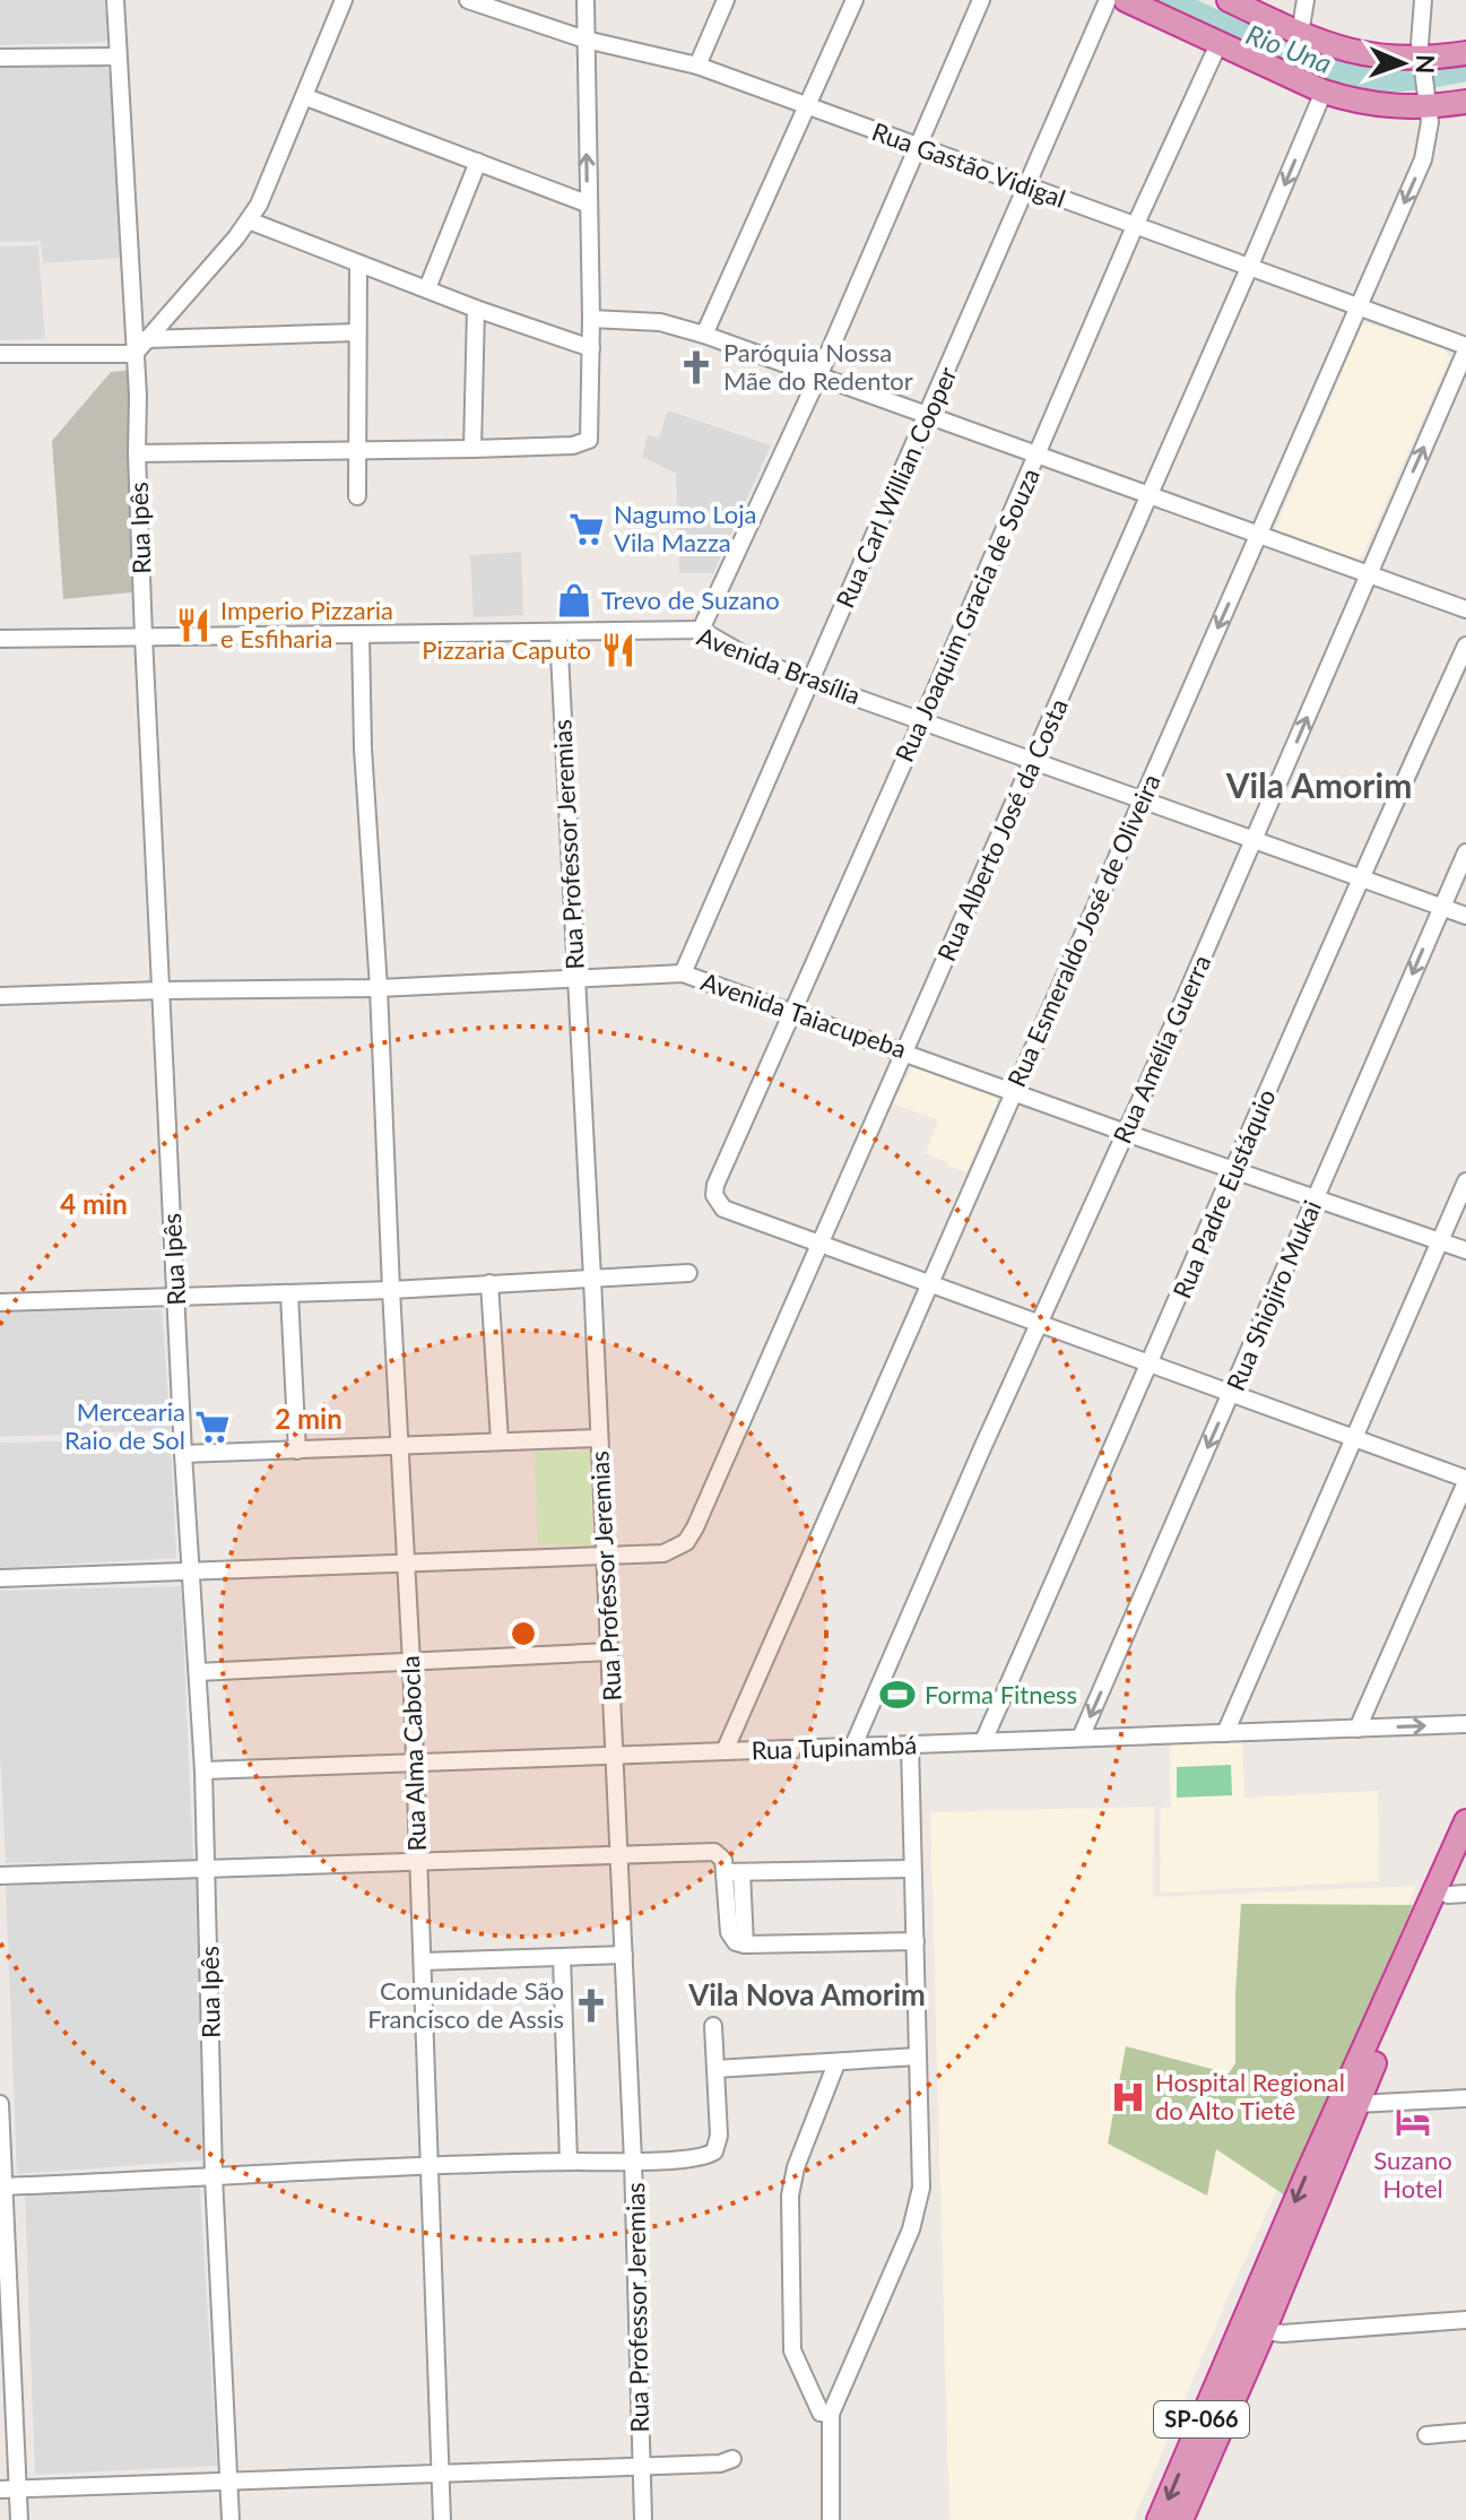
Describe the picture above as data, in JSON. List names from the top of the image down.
{
  "streets": {
    "highway": ["SP-066"],
    "street": [
      "Rua Gastão Vidigal",
      "Rua Carl Willian Cooper",
      "Rua Ipês",
      "Rua Joaquim Gracia de Souza",
      "Avenida Brasília",
      "Rua Alberto José da Costa",
      "Rua Professor Jeremias",
      "Rua Esmeraldo José de Oliveira",
      "Avenida Taiacupeba",
      "Rua Amélia Guerra",
      "Rua Padre Eustáquio",
      "Rua Shiojiro Mukai",
      "Rua Tupinambá",
      "Rua Alma Cabocla"
    ]
  },
  "crossings": [
    ["Rua Gastão Vidigal", "Rua Carl Willian Cooper"],
    ["Rua Gastão Vidigal", "Rua Joaquim Gracia de Souza"],
    ["Rua Gastão Vidigal", "Rua Alberto José da Costa"],
    ["Rua Gastão Vidigal", "Rua Esmeraldo José de Oliveira"],
    ["Rua Gastão Vidigal", "Rua Amélia Guerra"],
    ["Rua Carl Willian Cooper", "Avenida Brasília"],
    ["Rua Carl Willian Cooper", "Avenida Taiacupeba"],
    ["Rua Ipês", "Avenida Brasília"],
    ["Rua Ipês", "Avenida Taiacupeba"],
    ["Rua Ipês", "Rua Tupinambá"],
    ["Rua Joaquim Gracia de Souza", "Avenida Brasília"],
    ["Rua Joaquim Gracia de Souza", "Rua Alberto José da Costa"],
    ["Rua Joaquim Gracia de Souza", "Avenida Taiacupeba"],
    ["Avenida Brasília", "Rua Alberto José da Costa"],
    ["Avenida Brasília", "Rua Professor Jeremias"],
    ["Avenida Brasília", "Rua Esmeraldo José de Oliveira"],
    ["Avenida Brasília", "Rua Amélia Guerra"],
    ["Avenida Brasília", "Rua Padre Eustáquio"],
    ["Avenida Brasília", "Rua Shiojiro Mukai"],
    ["Avenida Brasília", "Rua Alma Cabocla"],
    ["Rua Alberto José da Costa", "Rua Professor Jeremias"],
    ["Rua Alberto José da Costa", "Avenida Taiacupeba"],
    ["Rua Professor Jeremias", "Avenida Taiacupeba"],
    ["Rua Professor Jeremias", "Rua Tupinambá"],
    ["Rua Esmeraldo José de Oliveira", "Avenida Taiacupeba"],
    ["Rua Esmeraldo José de Oliveira", "Rua Tupinambá"],
    ["Avenida Taiacupeba", "Rua Amélia Guerra"],
    ["Avenida Taiacupeba", "Rua Padre Eustáquio"],
    ["Avenida Taiacupeba", "Rua Shiojiro Mukai"],
    ["Avenida Taiacupeba", "Rua Alma Cabocla"],
    ["Rua Amélia Guerra", "Rua Tupinambá"],
    ["Rua Padre Eustáquio", "Rua Tupinambá"],
    ["Rua Shiojiro Mukai", "Rua Tupinambá"],
    ["Rua Tupinambá", "Rua Alma Cabocla"]
  ],
  "one_way": ["Rua Amélia Guerra"],
  "districts": ["Vila Amorim", "Vila Nova Amorim"],
  "water": ["Rio Una"],
  "places": {
    "church": ["Paróquia Nossa Mãe do Redentor", "Comunidade São Francisco de Assis"],
    "supermarket": ["Nagumo Loja Vila Mazza", "Mercearia Raio de Sol"],
    "shop": ["Trevo de Suzano"],
    "restaurant": ["Imperio Pizzaria e Esfiharia", "Pizzaria Caputo"],
    "sports": ["Forma Fitness"],
    "hospital": ["Hospital Regional do Alto Tietê"],
    "hotel": ["Suzano Hotel"]
  },
  "north": "right",
  "rings": ["4 min", "2 min"]
}
